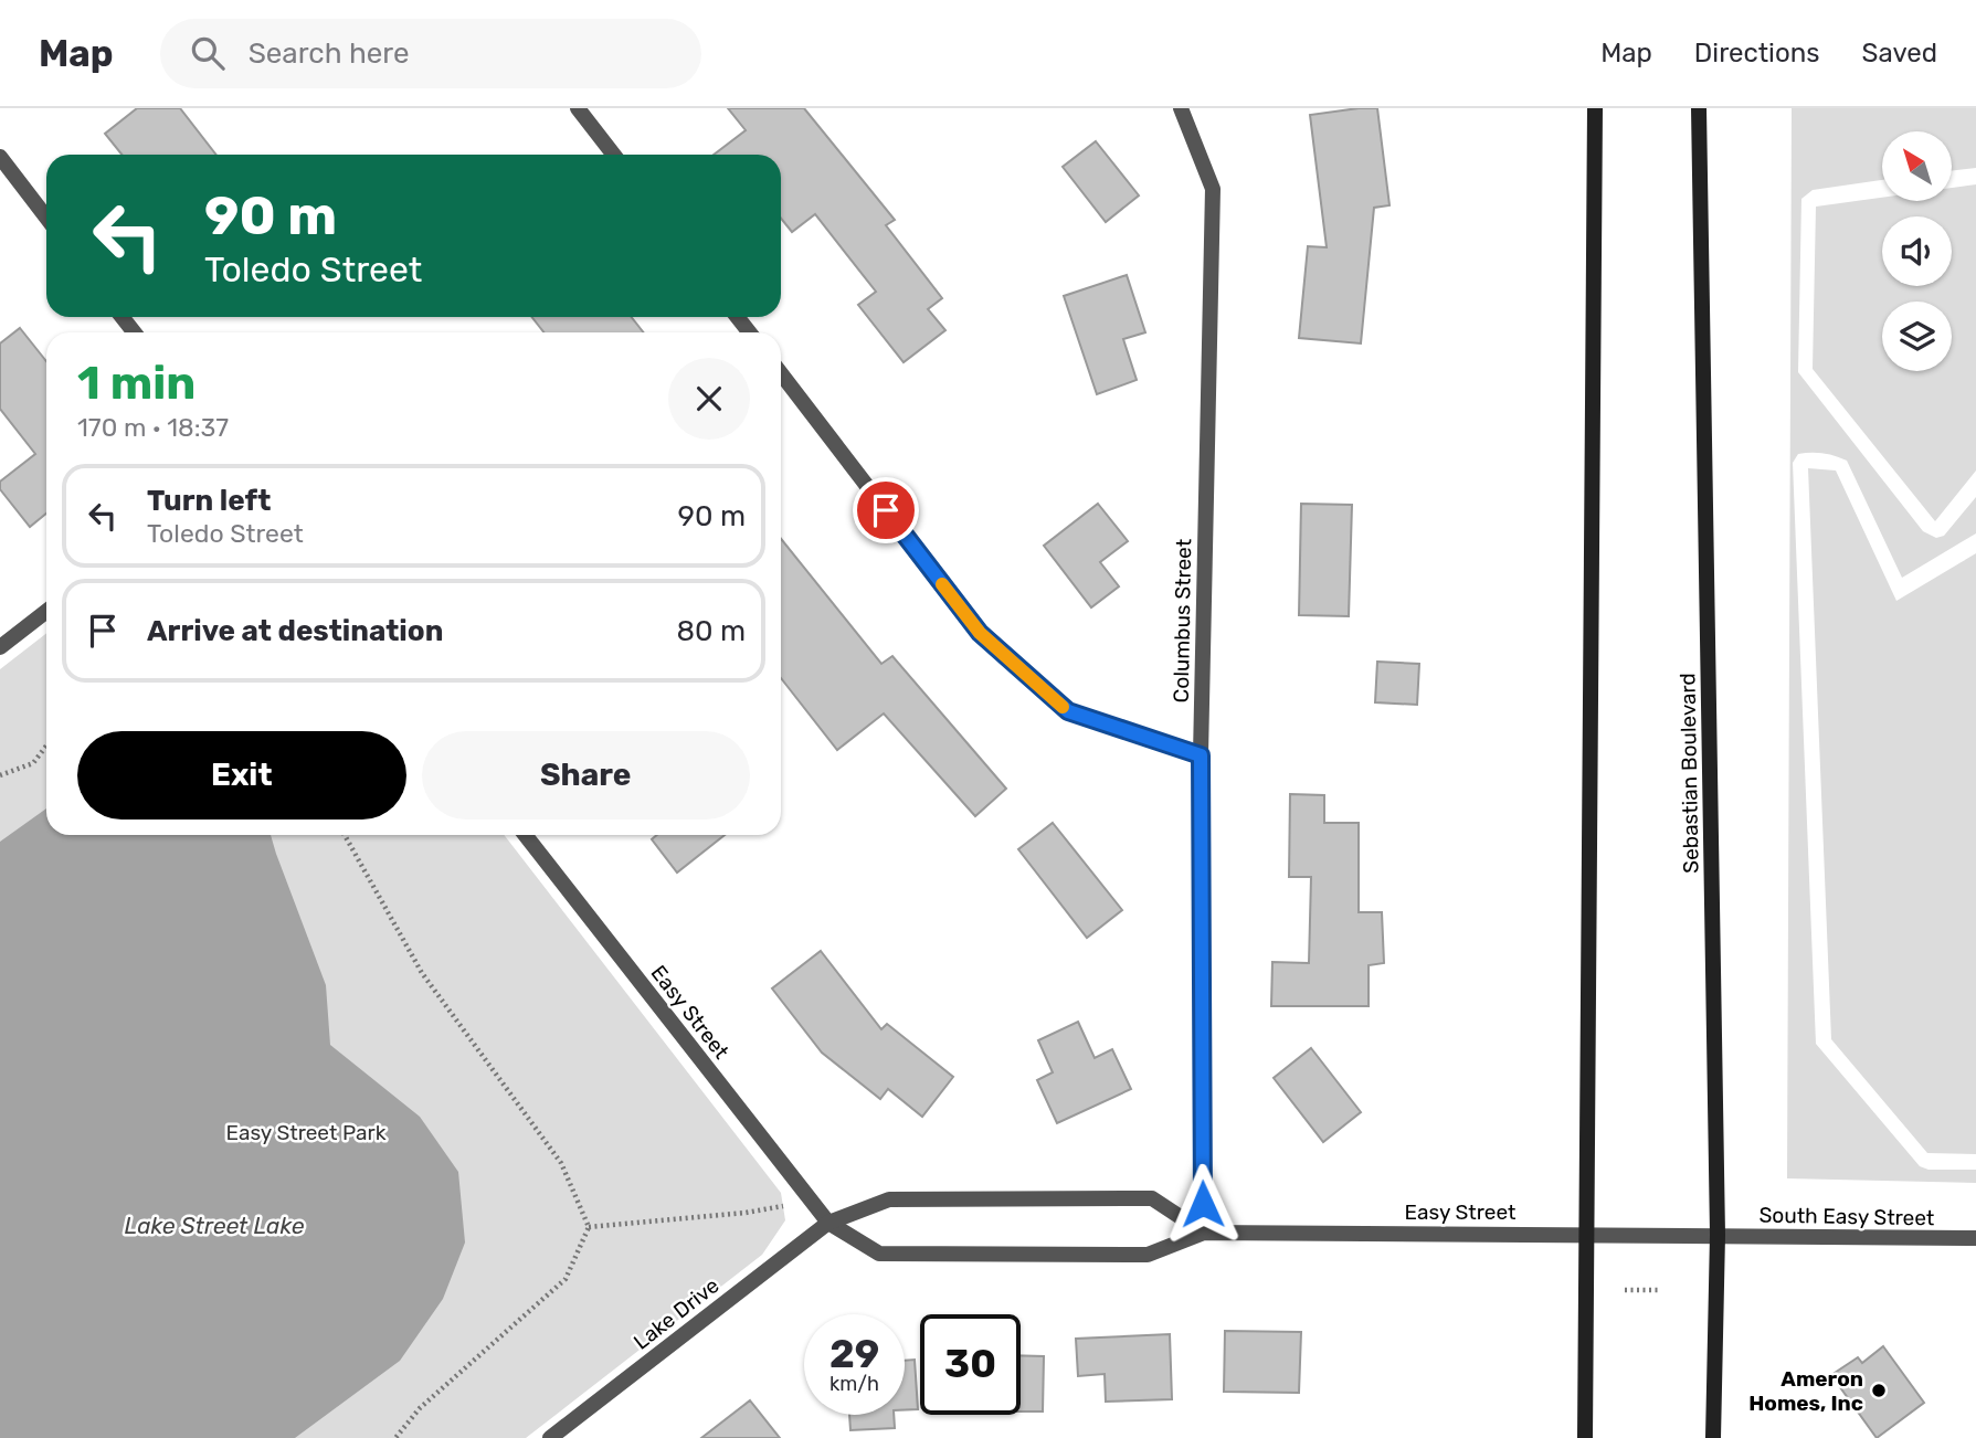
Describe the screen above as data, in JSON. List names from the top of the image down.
{
  "streets": {
    "main road": ["Sebastian Boulevard"],
    "street": [
      "Columbus Street",
      "Easy Street",
      "South Easy Street",
      "Lake Drive"
    ]
  },
  "crossings": [
    ["Columbus Street", "Easy Street"],
    ["Sebastian Boulevard", "Easy Street"],
    ["Sebastian Boulevard", "South Easy Street"],
    ["Easy Street", "South Easy Street"],
    ["Easy Street", "Lake Drive"]
  ],
  "water": ["Lake Street Lake"],
  "parks": ["Easy Street Park"],
  "places": ["Ameron Homes, Inc"],
  "north": "top left",
  "page": {
    "header": "Map",
    "search": "Search here",
    "nav": ["Map", "Directions", "Saved"],
    "turn": ["90 m", "Toledo Street"],
    "heading": ["1 min", "170 m · 18:37"],
    "list": [
      {
        "name": "Turn left",
        "note": "Toledo Street",
        "value": "90 m"
      },
      {
        "name": "Arrive at destination",
        "value": "80 m"
      }
    ],
    "buttons": ["Exit", "Share"],
    "speed": "29 km/h",
    "limit": "30"
  }
}
